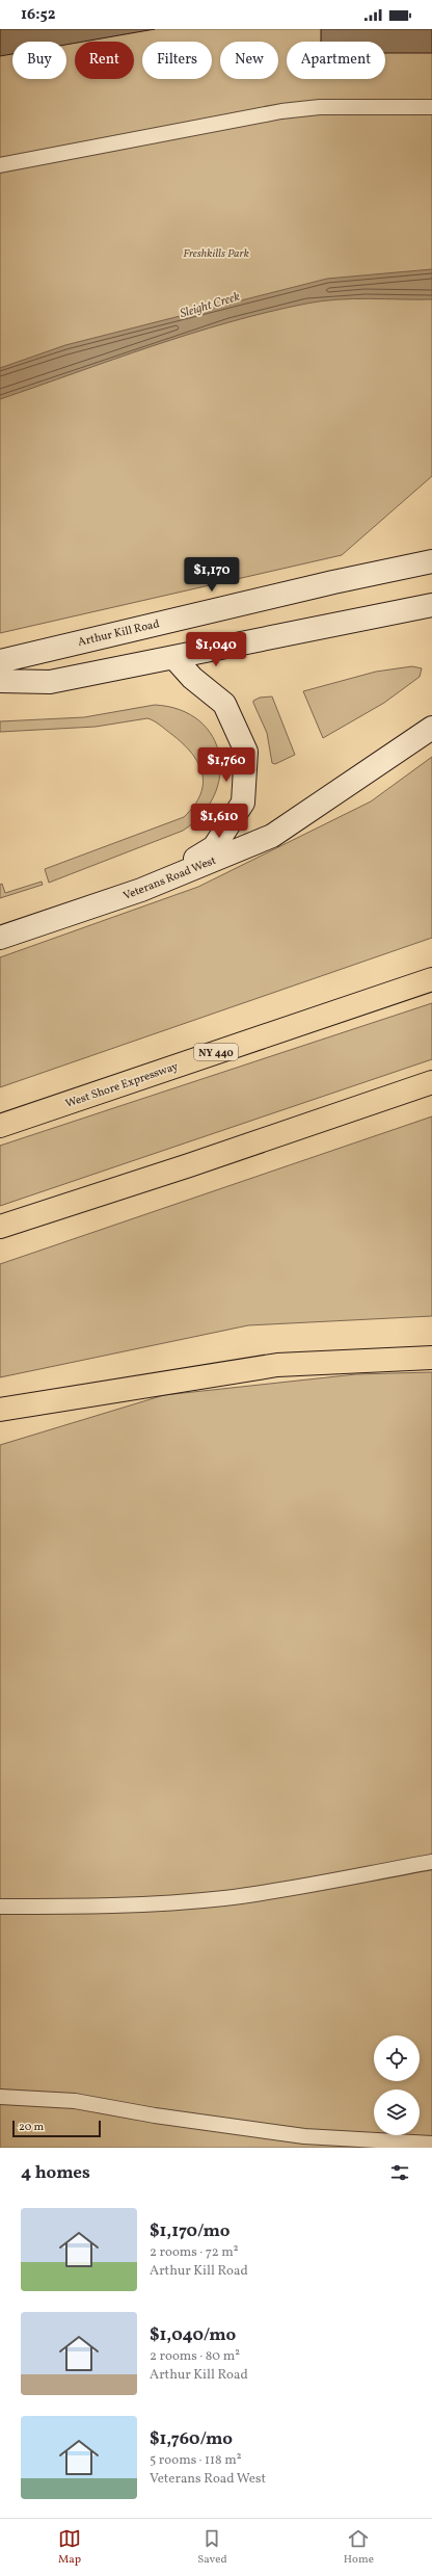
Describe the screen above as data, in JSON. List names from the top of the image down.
{
  "streets": {
    "highway": ["NY 440", "West Shore Expressway"],
    "street": ["Arthur Kill Road", "Veterans Road West"]
  },
  "water": ["Sleight Creek"],
  "parks": ["Freshkills Park"],
  "scale_bar": "20 m",
  "page": {
    "status": "16:52",
    "chip": [
      "Buy",
      "Rent",
      "Filters",
      "New",
      "Apartment"
    ],
    "price": [
      "$1,170",
      "$1,040",
      "$1,760",
      "$1,610"
    ],
    "scale": "20 m",
    "heading": "4 homes",
    "list": [
      {
        "name": "$1,170/mo",
        "note": "2 rooms · 72 m² · Arthur Kill Road"
      },
      {
        "name": "$1,040/mo",
        "note": "2 rooms · 80 m² · Arthur Kill Road"
      },
      {
        "name": "$1,760/mo",
        "note": "5 rooms · 118 m² · Veterans Road West"
      }
    ],
    "tabs": ["Map", "Saved", "Home"]
  }
}
